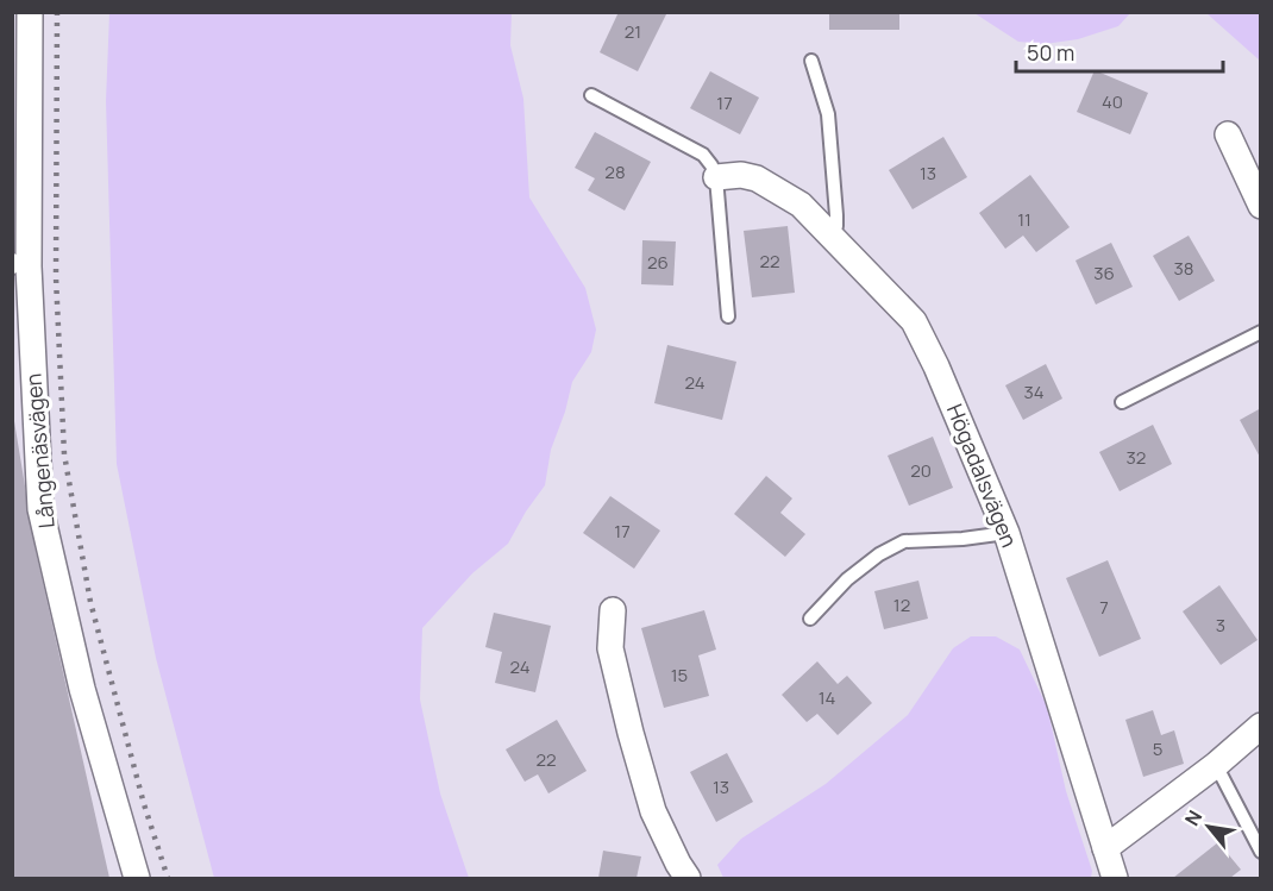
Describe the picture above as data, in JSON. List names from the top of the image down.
{
  "streets": {
    "street": ["Långenäsvägen", "Högadalsvägen"]
  },
  "house_numbers": [
    "21",
    "40",
    "17",
    "28",
    "13",
    "11",
    "22",
    "26",
    "38",
    "36",
    "24",
    "34",
    "32",
    "20",
    "17",
    "12",
    "7",
    "3",
    "24",
    "15",
    "14",
    "5",
    "22",
    "13"
  ],
  "scale_bar": "50 m",
  "north": "top left"
}
